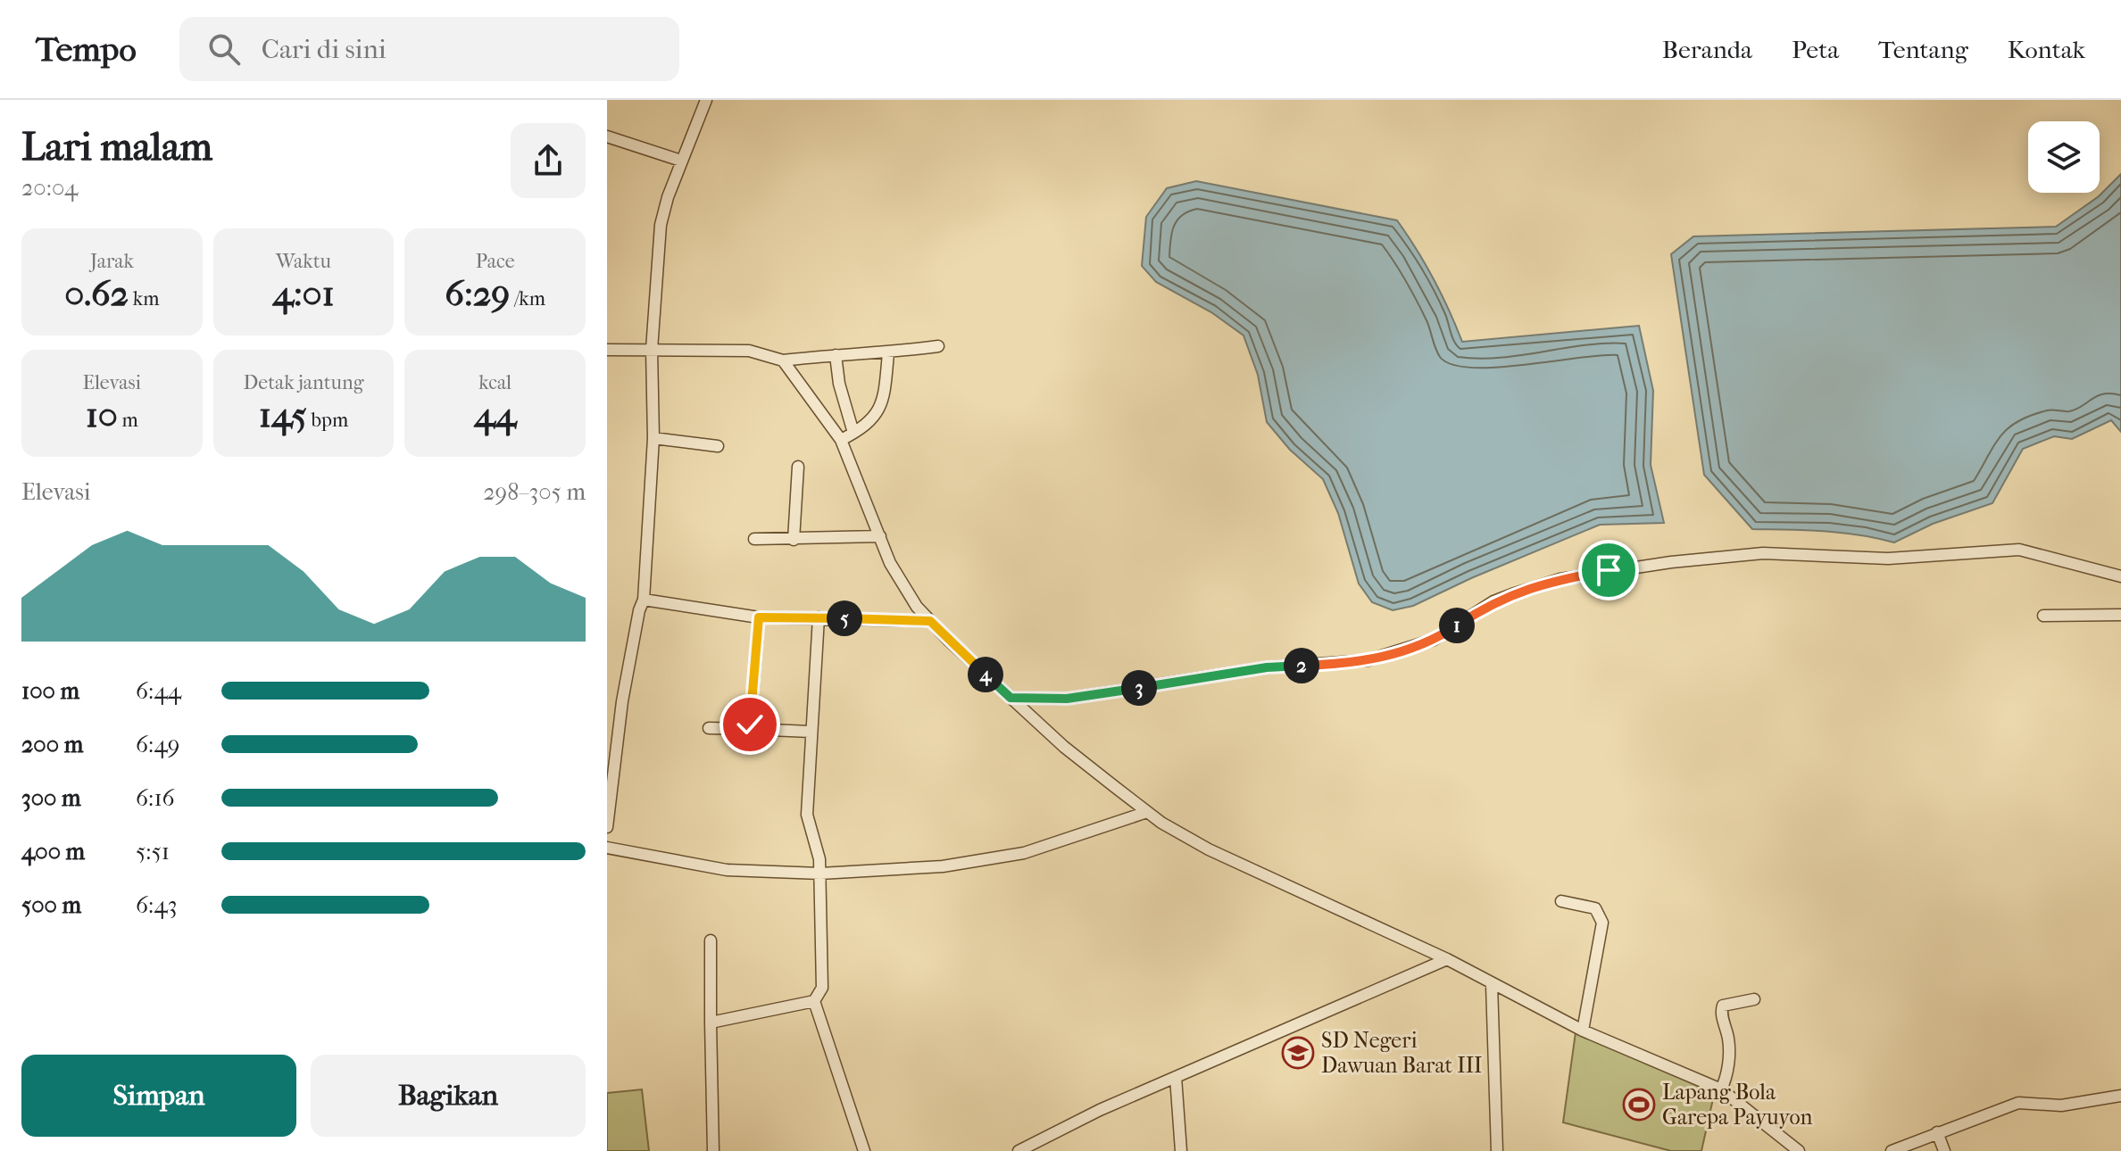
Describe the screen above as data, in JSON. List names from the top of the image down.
{
  "places": {
    "school or university": ["SD Negeri Dawuan Barat III"],
    "sports": ["Lapang Bola Garepa Payuyon"]
  },
  "page": {
    "header": "Tempo",
    "search": "Cari di sini",
    "nav": [
      "Beranda",
      "Peta",
      "Tentang",
      "Kontak"
    ],
    "heading": ["Lari malam", "20:04"],
    "stats": [
      ["Jarak", "0.62 km"],
      ["Waktu", "4:01"],
      ["Pace", "6:29 /km"],
      ["Elevasi", "10 m"],
      ["Detak jantung", "145 bpm"],
      ["kcal", "44"]
    ],
    "chart": ["Elevasi", "298–305 m"],
    "pins": [
      "5",
      "1",
      "2",
      "4",
      "3"
    ],
    "list": [
      {
        "name": "100 m",
        "note": "6:44"
      },
      {
        "name": "200 m",
        "note": "6:49"
      },
      {
        "name": "300 m",
        "note": "6:16"
      },
      {
        "name": "400 m",
        "note": "5:51"
      },
      {
        "name": "500 m",
        "note": "6:43"
      }
    ],
    "buttons": ["Simpan", "Bagikan"]
  }
}
